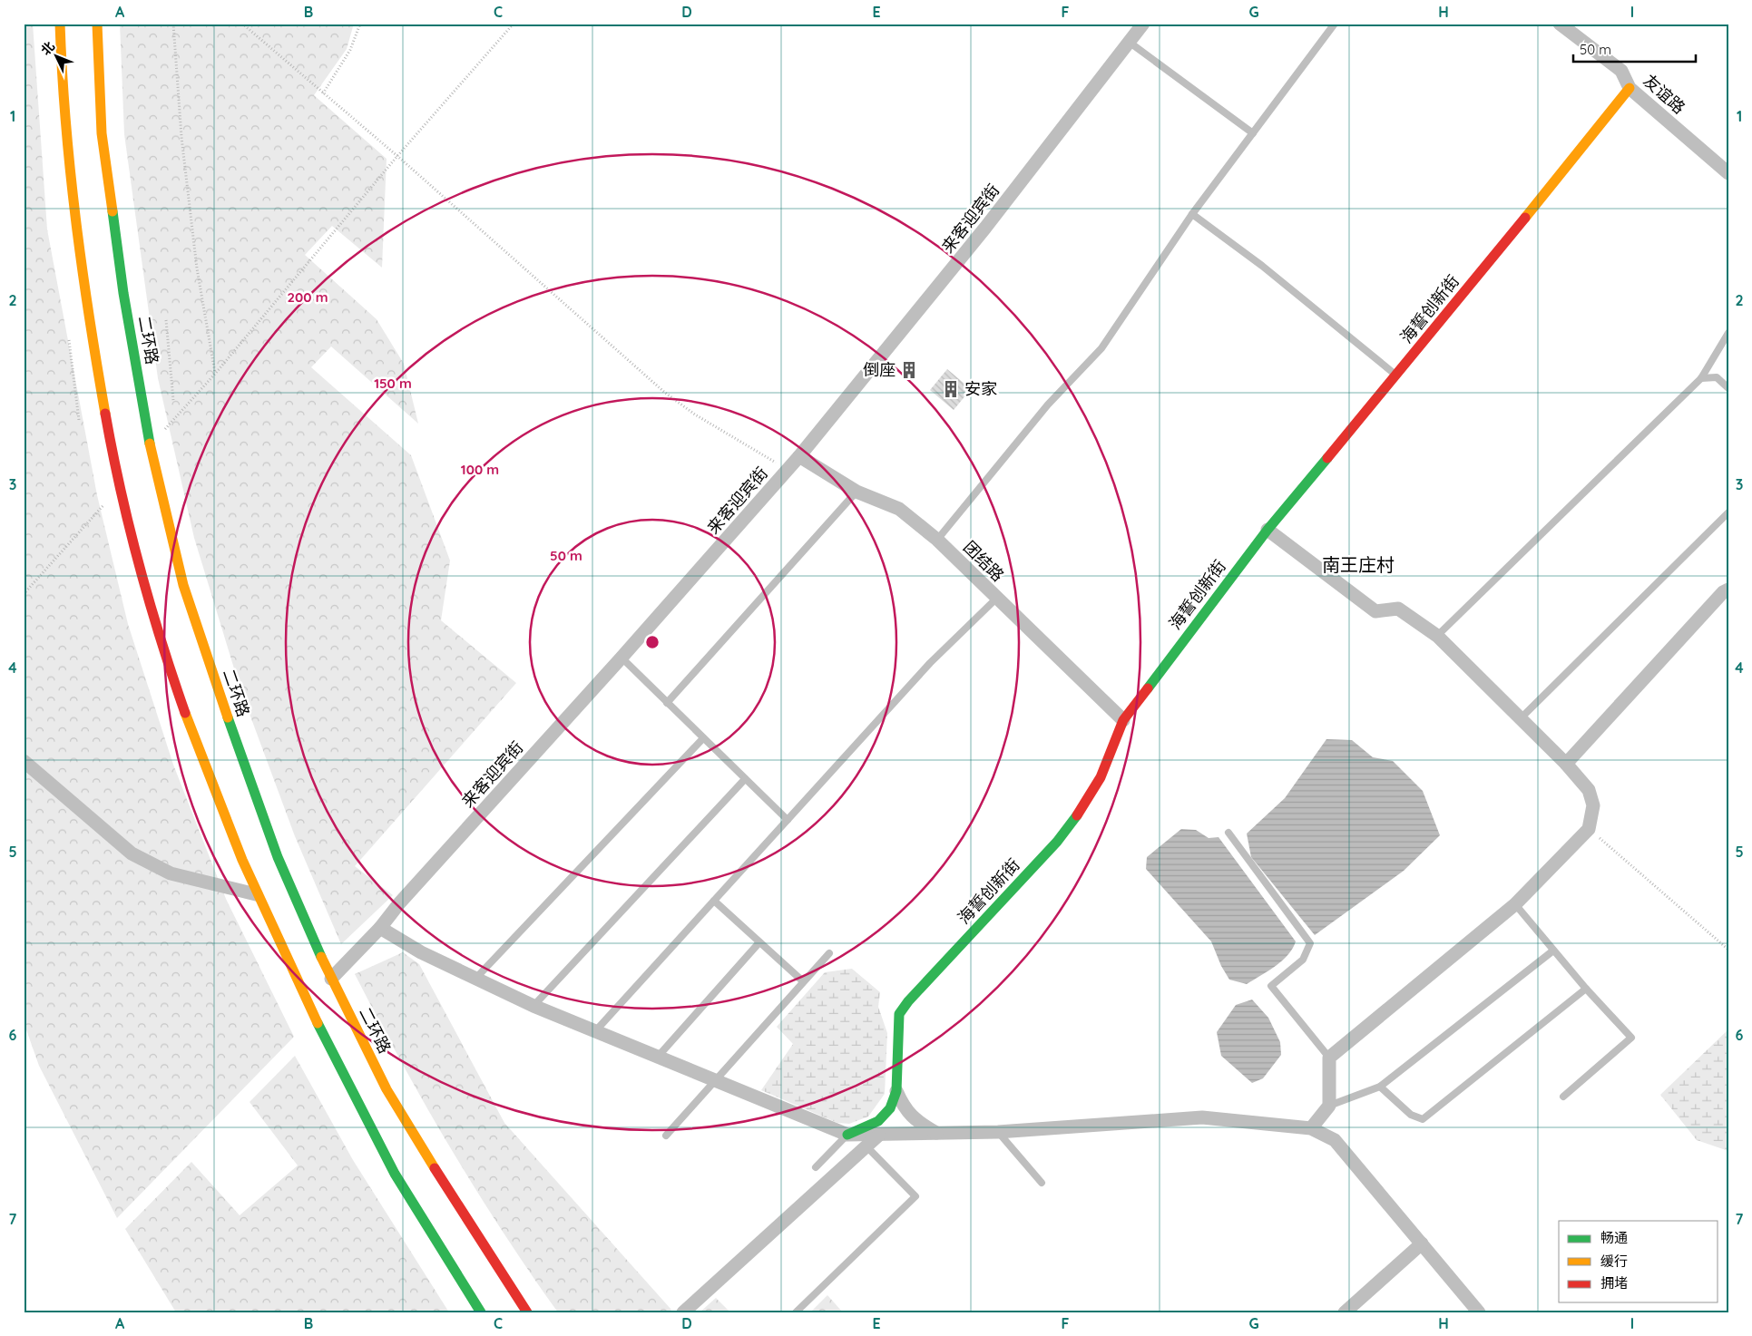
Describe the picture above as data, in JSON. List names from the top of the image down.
{
  "streets": {
    "main road": ["海誓创新街", "二环路"],
    "street": ["友谊路", "来客迎宾街", "团结路"]
  },
  "crossings": [
    ["友谊路", "海誓创新街"],
    ["来客迎宾街", "二环路"],
    ["来客迎宾街", "团结路"],
    ["海誓创新街", "团结路"]
  ],
  "districts": ["南王庄村"],
  "places": {
    "building": ["倒座", "安家"]
  },
  "legend": ["畅通", "缓行", "拥堵"],
  "scale_bar": "50 m",
  "north": "top left",
  "grid": {
    "columns": [
      "A",
      "B",
      "C",
      "D",
      "E",
      "F",
      "G",
      "H",
      "I"
    ],
    "rows": [
      "1",
      "2",
      "3",
      "4",
      "5",
      "6",
      "7"
    ]
  },
  "rings": [
    "200 m",
    "150 m",
    "100 m",
    "50 m"
  ]
}
